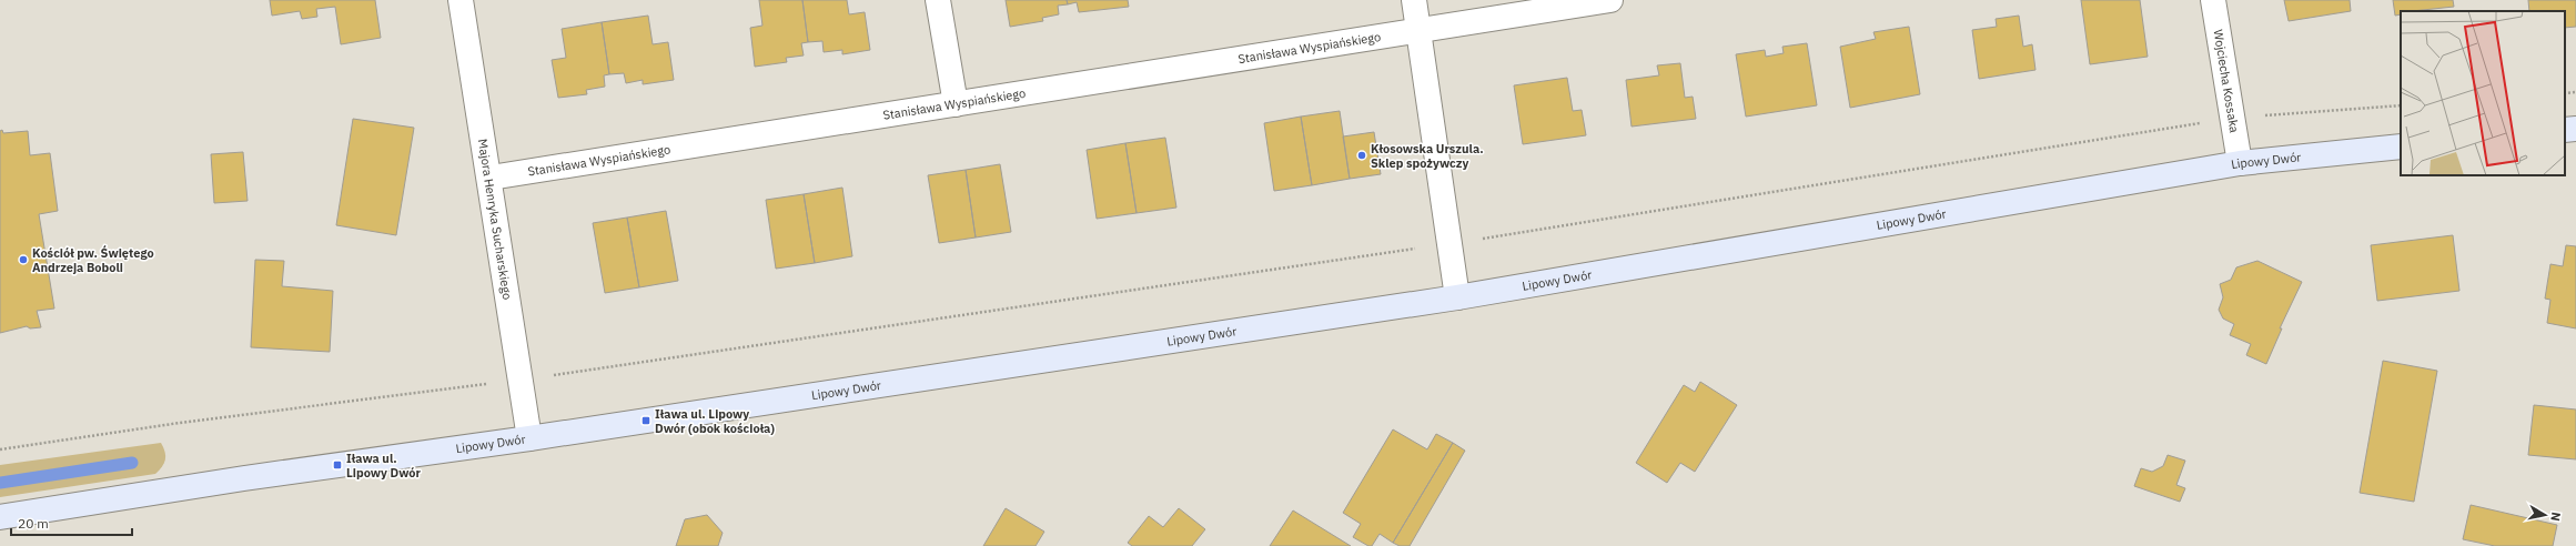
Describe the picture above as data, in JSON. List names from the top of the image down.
{
  "streets": {
    "street": [
      "Stanisława Wyspiańskiego",
      "Wojciecha Kossaka",
      "Lipowy Dwór",
      "Majora Henryka Sucharskiego"
    ]
  },
  "crossings": [
    ["Stanisława Wyspiańskiego", "Majora Henryka Sucharskiego"],
    ["Wojciecha Kossaka", "Lipowy Dwór"],
    ["Lipowy Dwór", "Majora Henryka Sucharskiego"]
  ],
  "places": {
    "other": ["Kłosowska Urszula. Sklep spożywczy", "Kościół pw. Świętego Andrzeja Boboli"],
    "transit": ["Iława ul. Lipowy Dwór (obok kościoła)", "Iława ul. Lipowy Dwór"]
  },
  "scale_bar": "20 m",
  "north": "right"
}
